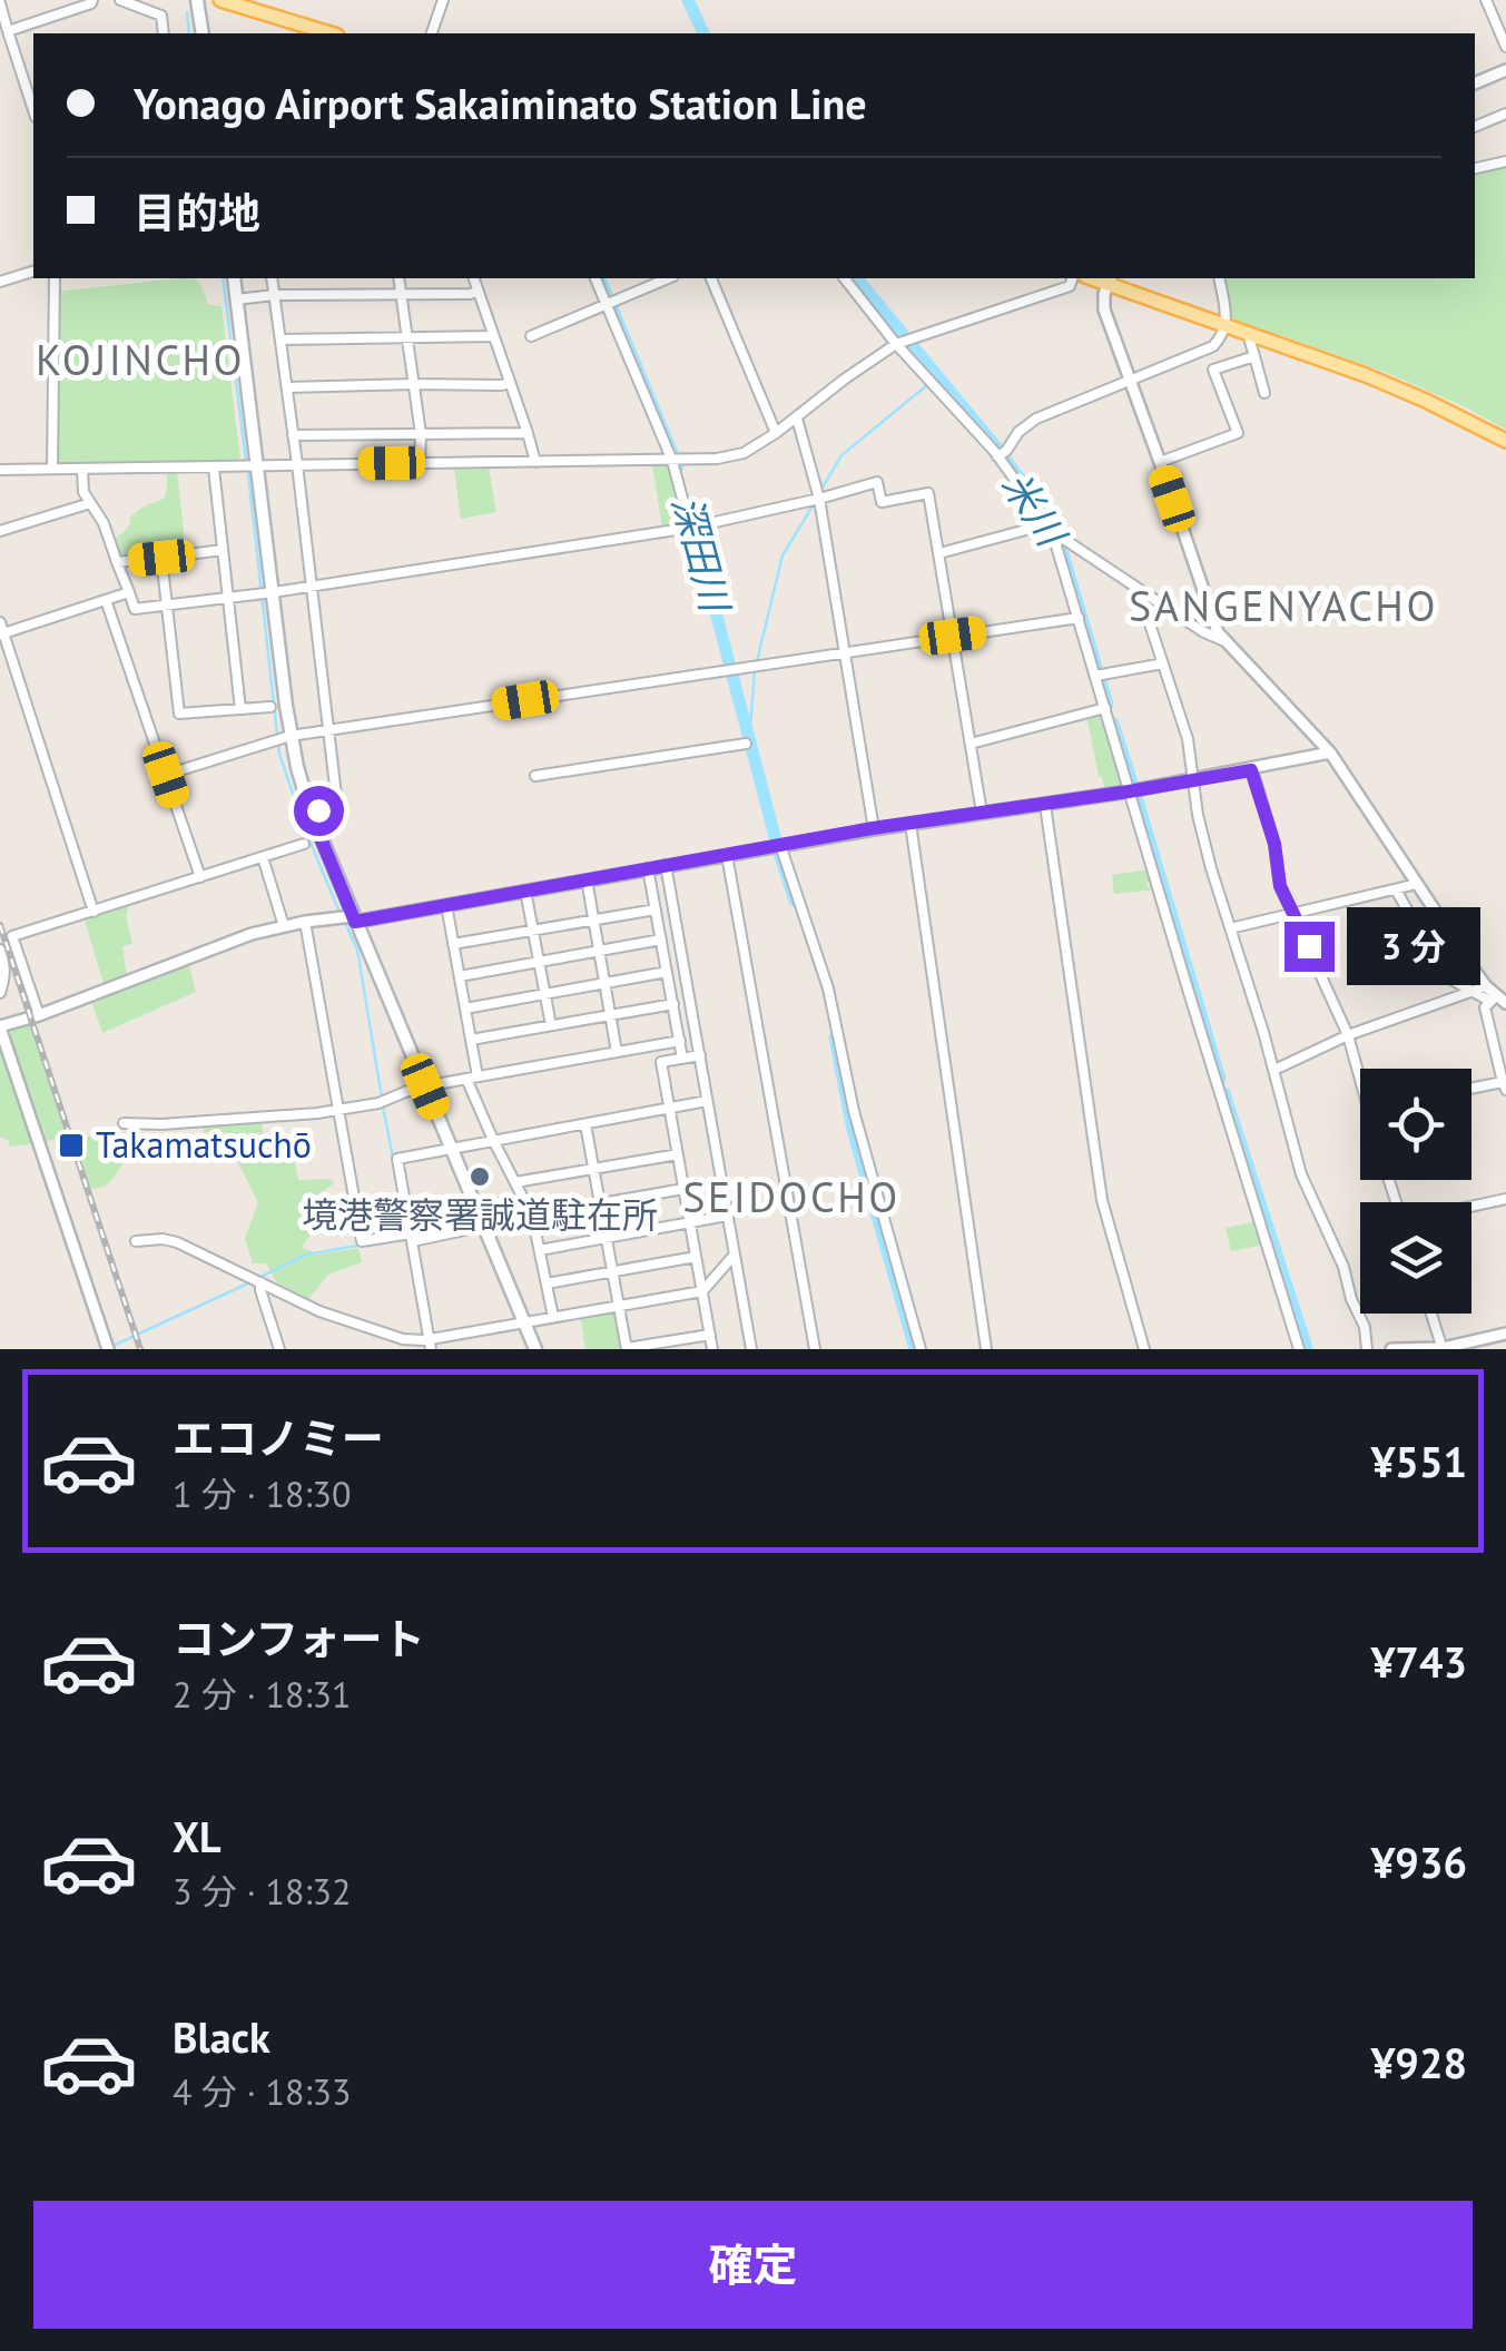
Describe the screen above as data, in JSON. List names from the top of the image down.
{
  "districts": ["KOJINCHO", "SANGENYACHO", "SEIDOCHO"],
  "water": ["米川", "深田川"],
  "places": {
    "transit": ["Takamatsuchō"],
    "other": ["境港警察署誠道駐在所"]
  },
  "page": {
    "banner": ["Yonago Airport Sakaiminato Station Line", "目的地"],
    "bubble": "3 分",
    "list": [
      {
        "name": "エコノミー",
        "note": "1 分 · 18:30",
        "value": "¥551"
      },
      {
        "name": "コンフォート",
        "note": "2 分 · 18:31",
        "value": "¥743"
      },
      {
        "name": "XL",
        "note": "3 分 · 18:32",
        "value": "¥936"
      },
      {
        "name": "Black",
        "note": "4 分 · 18:33",
        "value": "¥928"
      }
    ],
    "buttons": "確定"
  }
}
